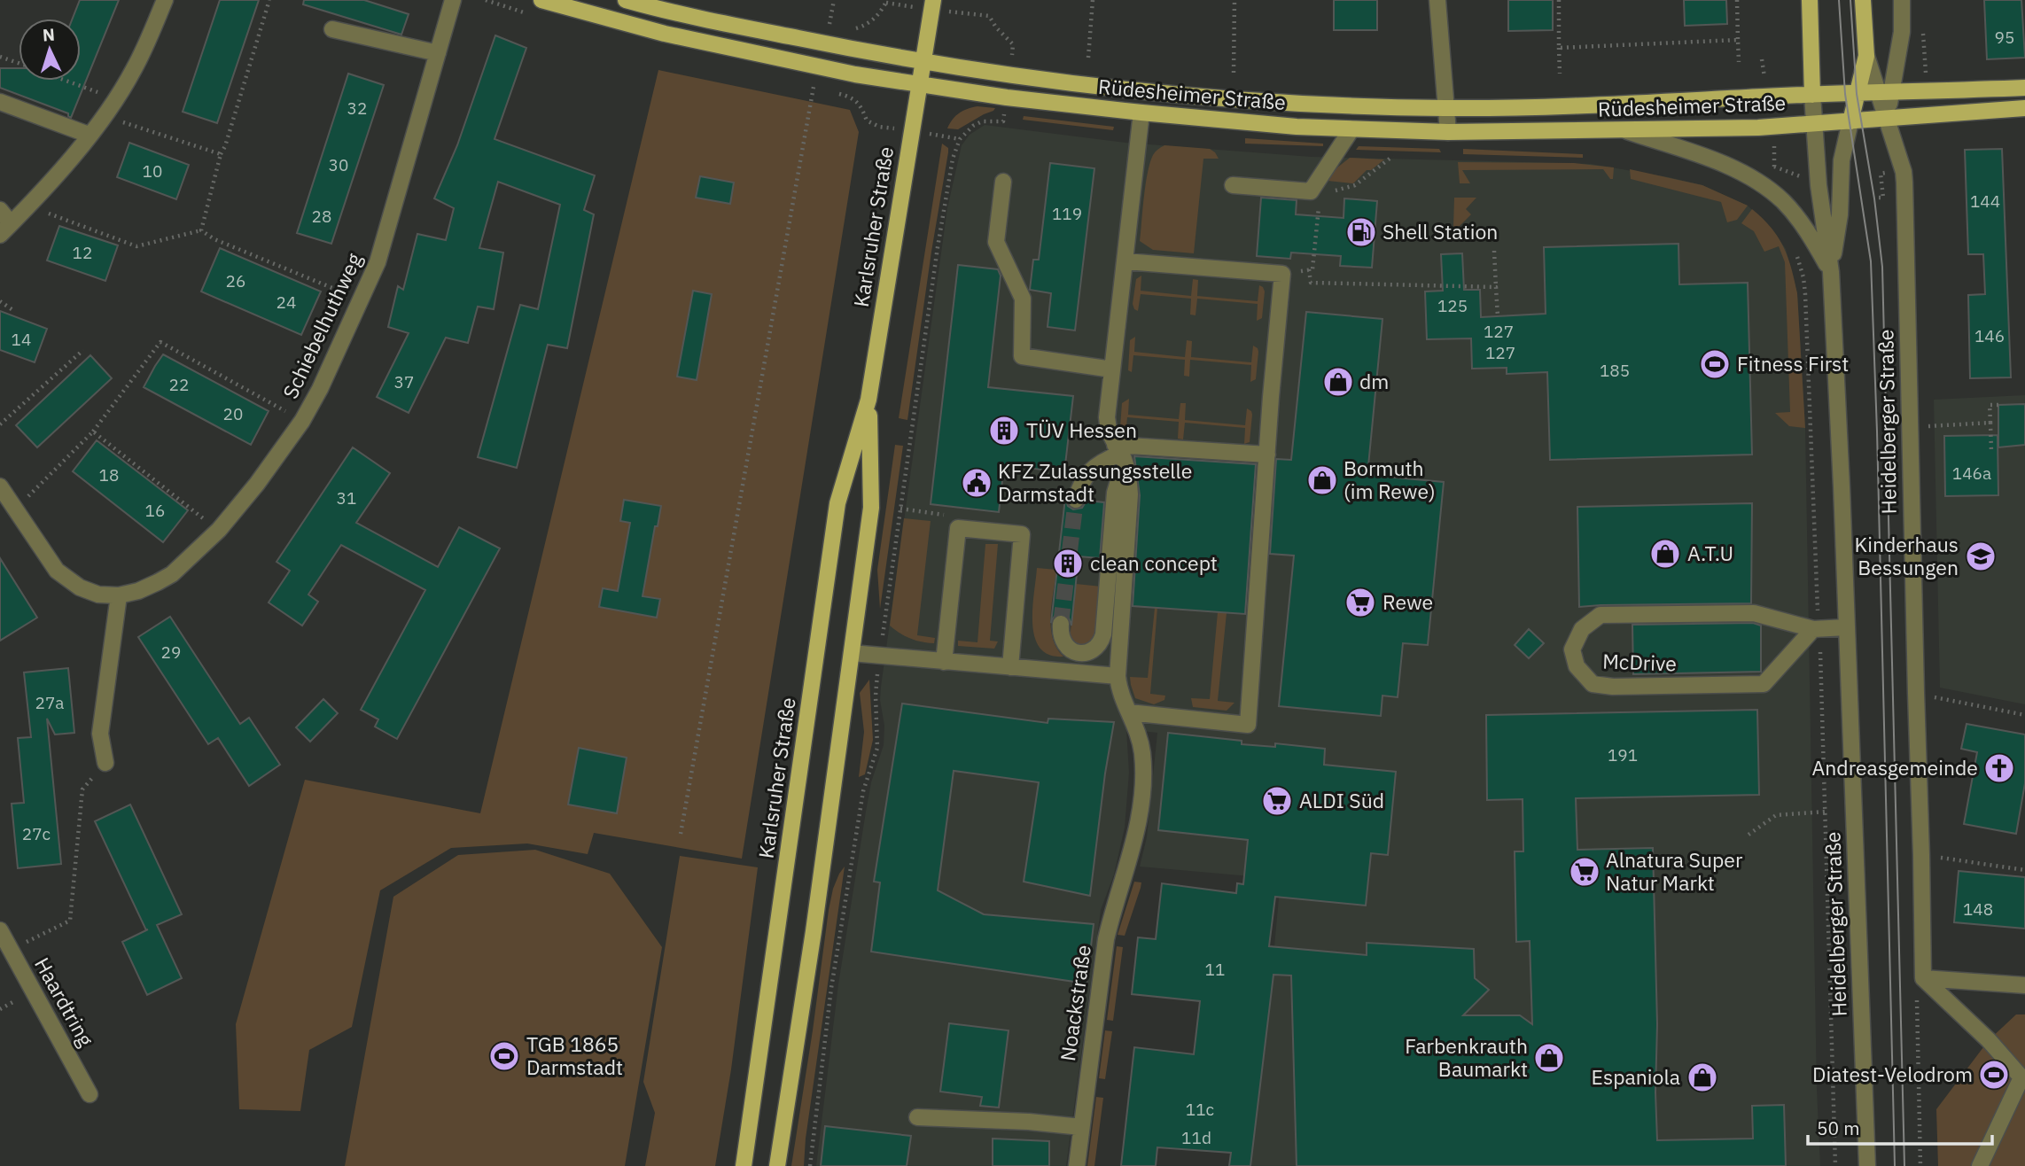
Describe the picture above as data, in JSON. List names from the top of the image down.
{
  "streets": {
    "main road": ["Rüdesheimer Straße", "Karlsruher Straße", "Heidelberger Straße"],
    "street": [
      "Schiebelhuthweg",
      "McDrive",
      "Haardtring",
      "Noackstraße"
    ]
  },
  "crossings": [
    ["Rüdesheimer Straße", "Karlsruher Straße"],
    ["Rüdesheimer Straße", "Heidelberger Straße"],
    ["Rüdesheimer Straße", "Noackstraße"],
    ["Heidelberger Straße", "McDrive"]
  ],
  "places": {
    "fuel station": ["Shell Station"],
    "sports": ["Fitness First", "TGB 1865 Darmstadt", "Diatest-Velodrom"],
    "shop": [
      "dm",
      "Bormuth (im Rewe)",
      "A.T.U",
      "Farbenkrauth Baumarkt",
      "Espaniola"
    ],
    "building": ["TÜV Hessen", "clean concept"],
    "public building": ["KFZ Zulassungsstelle Darmstadt"],
    "school or university": ["Kinderhaus Bessungen"],
    "supermarket": ["Rewe", "ALDI Süd", "Alnatura Super Natur Markt"],
    "church": ["Andreasgemeinde"]
  },
  "house_numbers": [
    "95",
    "32",
    "30",
    "10",
    "144",
    "119",
    "28",
    "12",
    "26",
    "24",
    "125",
    "127",
    "146",
    "14",
    "127",
    "185",
    "37",
    "22",
    "20",
    "146a",
    "18",
    "31",
    "16",
    "29",
    "27a",
    "191",
    "27c",
    "148",
    "11",
    "11c",
    "11d"
  ],
  "scale_bar": "50 m",
  "north": "top"
}
